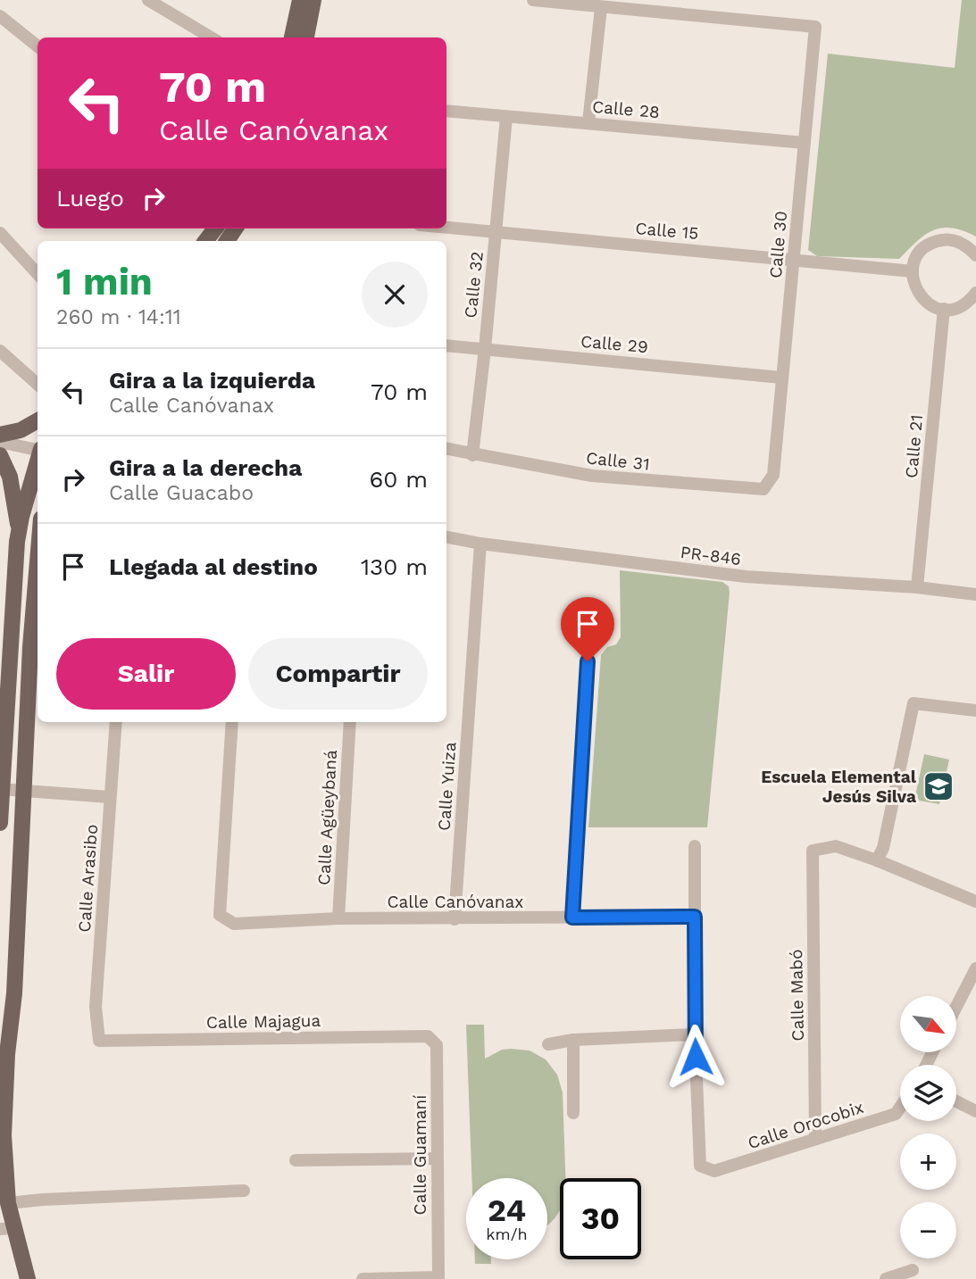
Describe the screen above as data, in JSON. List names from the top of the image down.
{
  "streets": {
    "street": [
      "Calle 28",
      "Calle 15",
      "Calle 30",
      "Calle 32",
      "Calle 29",
      "Calle 21",
      "Calle 31",
      "PR-846",
      "Calle Yuiza",
      "Calle Agüeybaná",
      "Calle Arasibo",
      "Calle Canóvanax",
      "Calle Mabó",
      "Calle Majagua",
      "Calle Orocobix",
      "Calle Guamaní"
    ]
  },
  "crossings": [
    ["Calle 28", "Calle 30"],
    ["Calle 28", "Calle 32"],
    ["Calle 15", "Calle 30"],
    ["Calle 15", "Calle 32"],
    ["Calle 30", "Calle 29"],
    ["Calle 30", "Calle 31"],
    ["Calle 32", "Calle 29"],
    ["Calle 32", "Calle 31"],
    ["Calle 21", "PR-846"],
    ["PR-846", "Calle Yuiza"],
    ["Calle Yuiza", "Calle Canóvanax"],
    ["Calle Agüeybaná", "Calle Canóvanax"],
    ["Calle Arasibo", "Calle Majagua"],
    ["Calle Mabó", "Calle Orocobix"],
    ["Calle Majagua", "Calle Guamaní"]
  ],
  "places": {
    "school or university": ["Escuela Elemental Jesús Silva"]
  },
  "north": "bottom right",
  "page": {
    "turn": ["70 m", "Calle Canóvanax"],
    "then": "Luego",
    "heading": ["1 min", "260 m · 14:11"],
    "list": [
      {
        "name": "Gira a la izquierda",
        "note": "Calle Canóvanax",
        "value": "70 m"
      },
      {
        "name": "Gira a la derecha",
        "note": "Calle Guacabo",
        "value": "60 m"
      },
      {
        "name": "Llegada al destino",
        "value": "130 m"
      }
    ],
    "buttons": ["Salir", "Compartir"],
    "map_buttons": ["+", "−"],
    "speed": "24 km/h",
    "limit": "30"
  }
}
